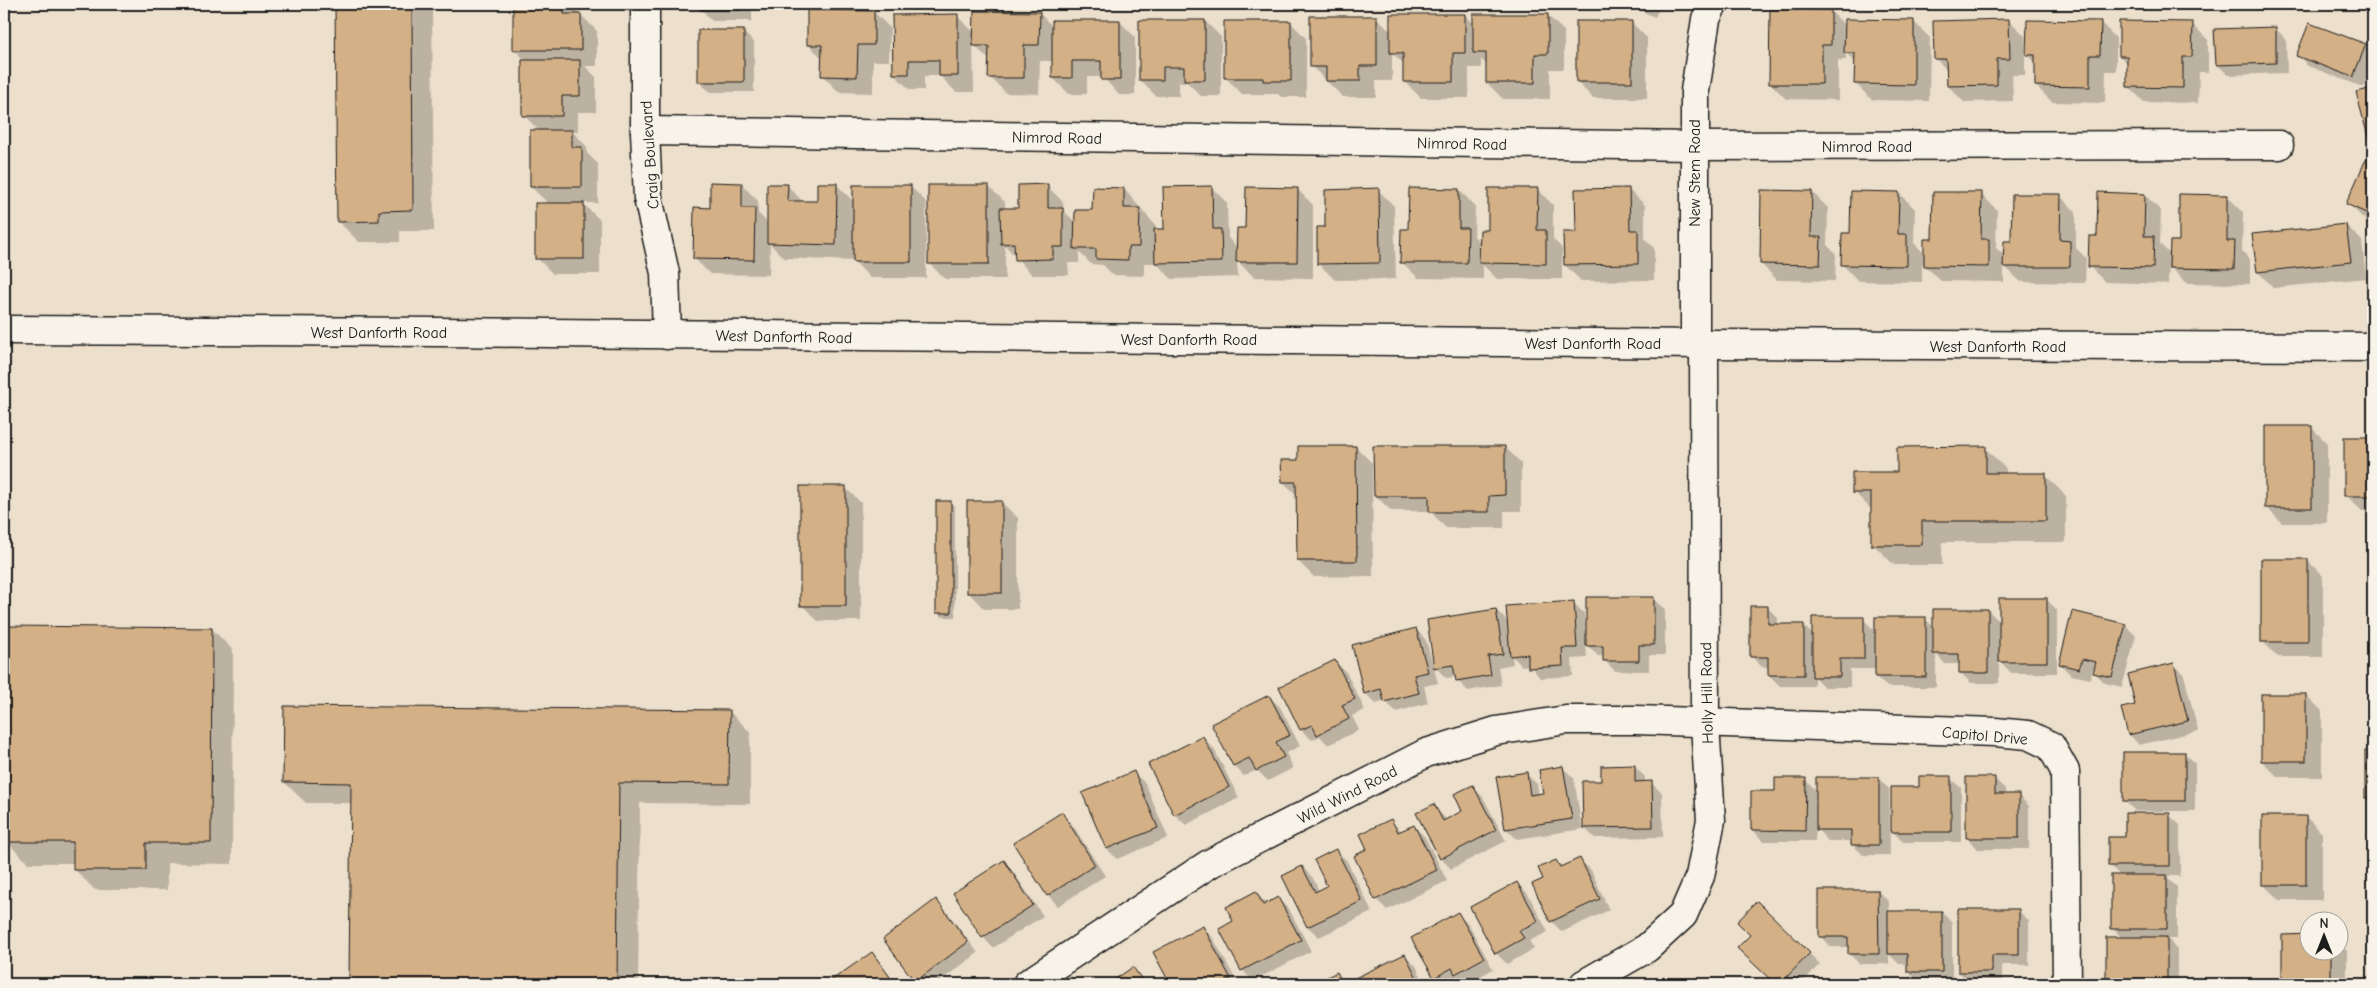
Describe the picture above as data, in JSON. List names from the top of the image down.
{
  "streets": {
    "street": [
      "Nimrod Road",
      "Craig Boulevard",
      "New Stem Road",
      "West Danforth Road",
      "Holly Hill Road",
      "Capitol Drive",
      "Wild Wind Road"
    ]
  },
  "crossings": [
    ["Nimrod Road", "Craig Boulevard"],
    ["Nimrod Road", "New Stem Road"],
    ["Craig Boulevard", "West Danforth Road"],
    ["New Stem Road", "West Danforth Road"],
    ["New Stem Road", "Holly Hill Road"],
    ["West Danforth Road", "Holly Hill Road"],
    ["Holly Hill Road", "Capitol Drive"],
    ["Holly Hill Road", "Wild Wind Road"],
    ["Capitol Drive", "Wild Wind Road"]
  ],
  "north": "top"
}
